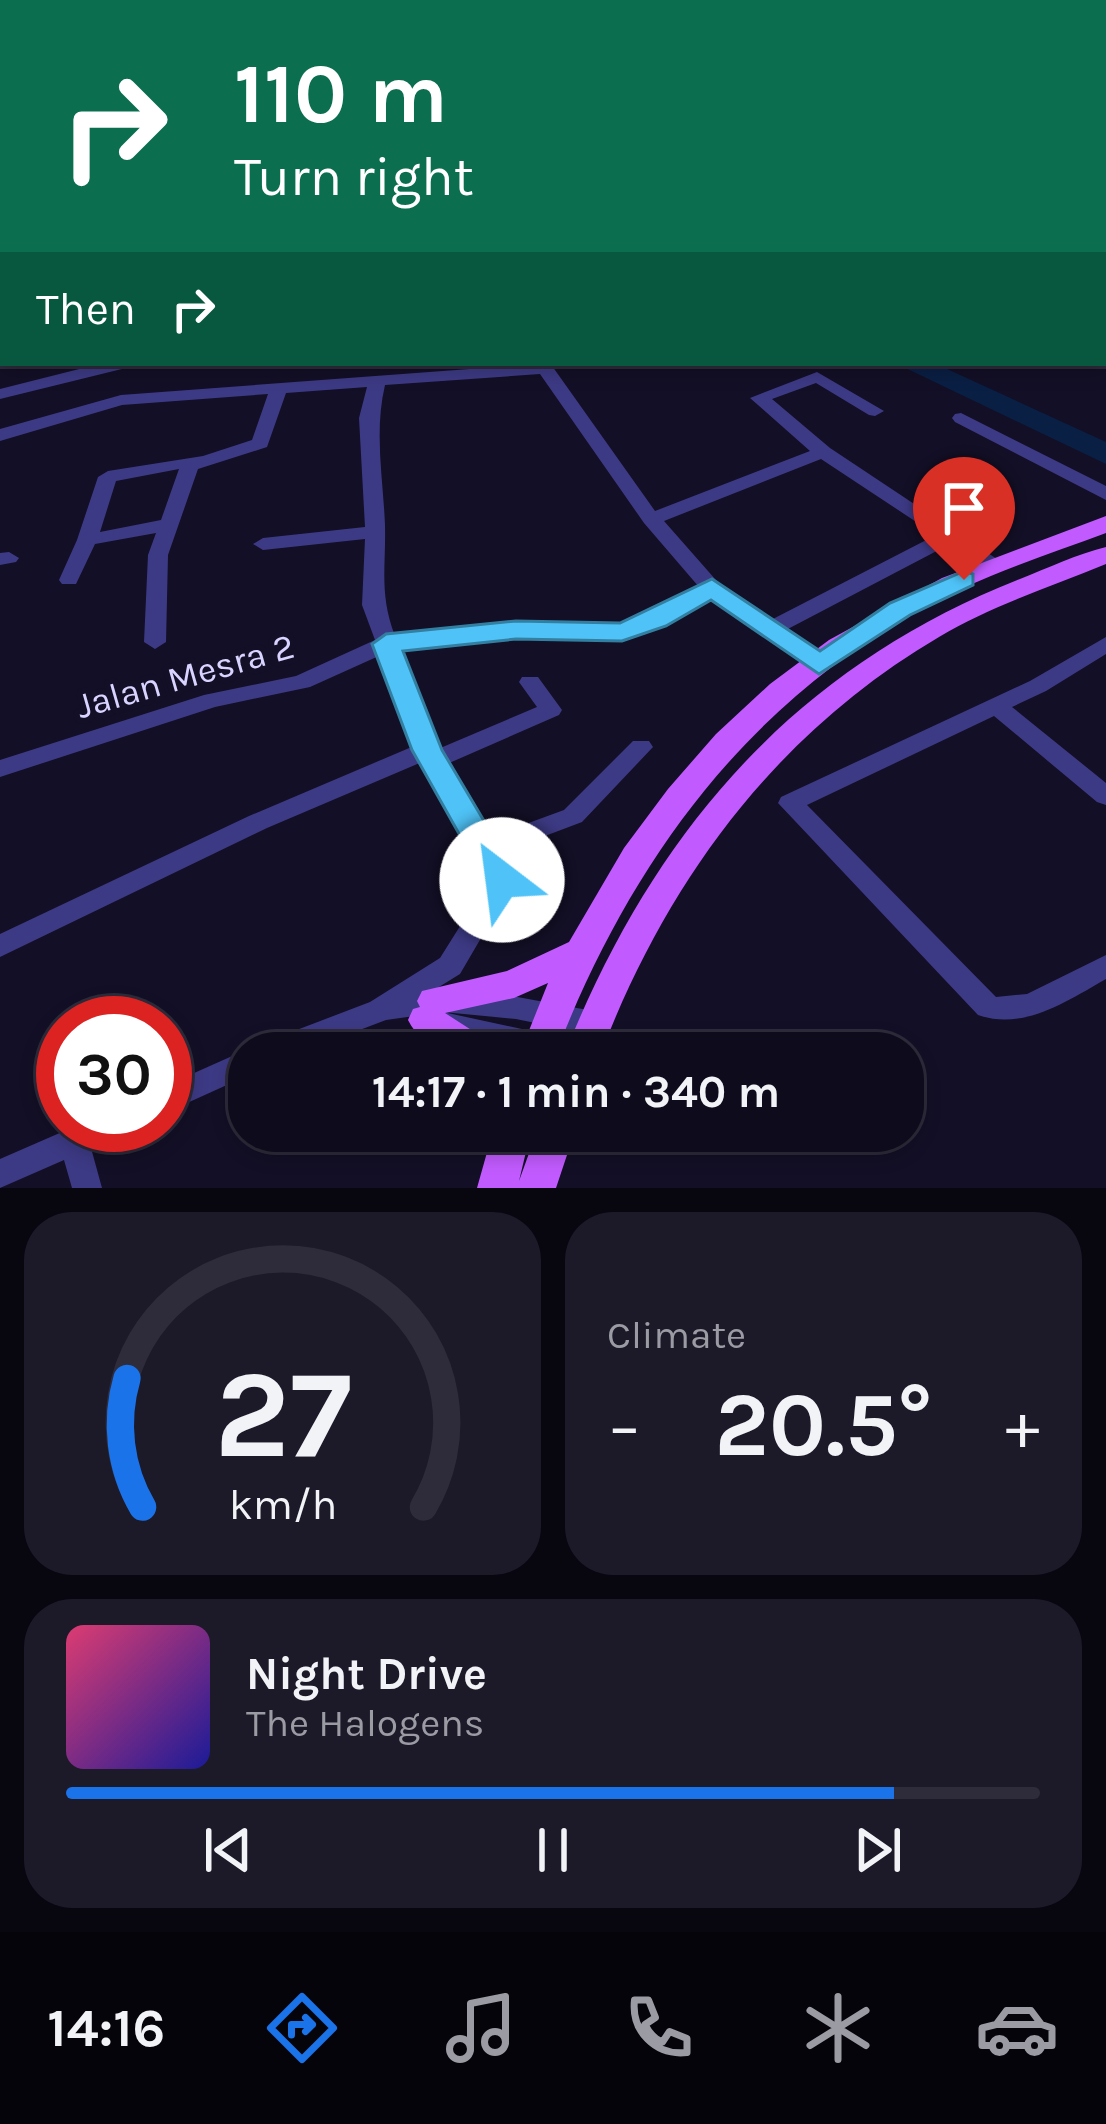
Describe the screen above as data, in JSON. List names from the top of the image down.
{
  "streets": {
    "street": ["Jalan Mesra 2"]
  },
  "page": {
    "turn": ["110 m", "Turn right"],
    "then": "Then",
    "limit": "30",
    "trip": "14:17 · 1 min · 340 m",
    "tile": "Climate",
    "heat": ["−", "20.5°", "+"],
    "song": ["Night Drive", "The Halogens"],
    "tabs": "14:16",
    "gauge": ["27", "km/h"]
  }
}
